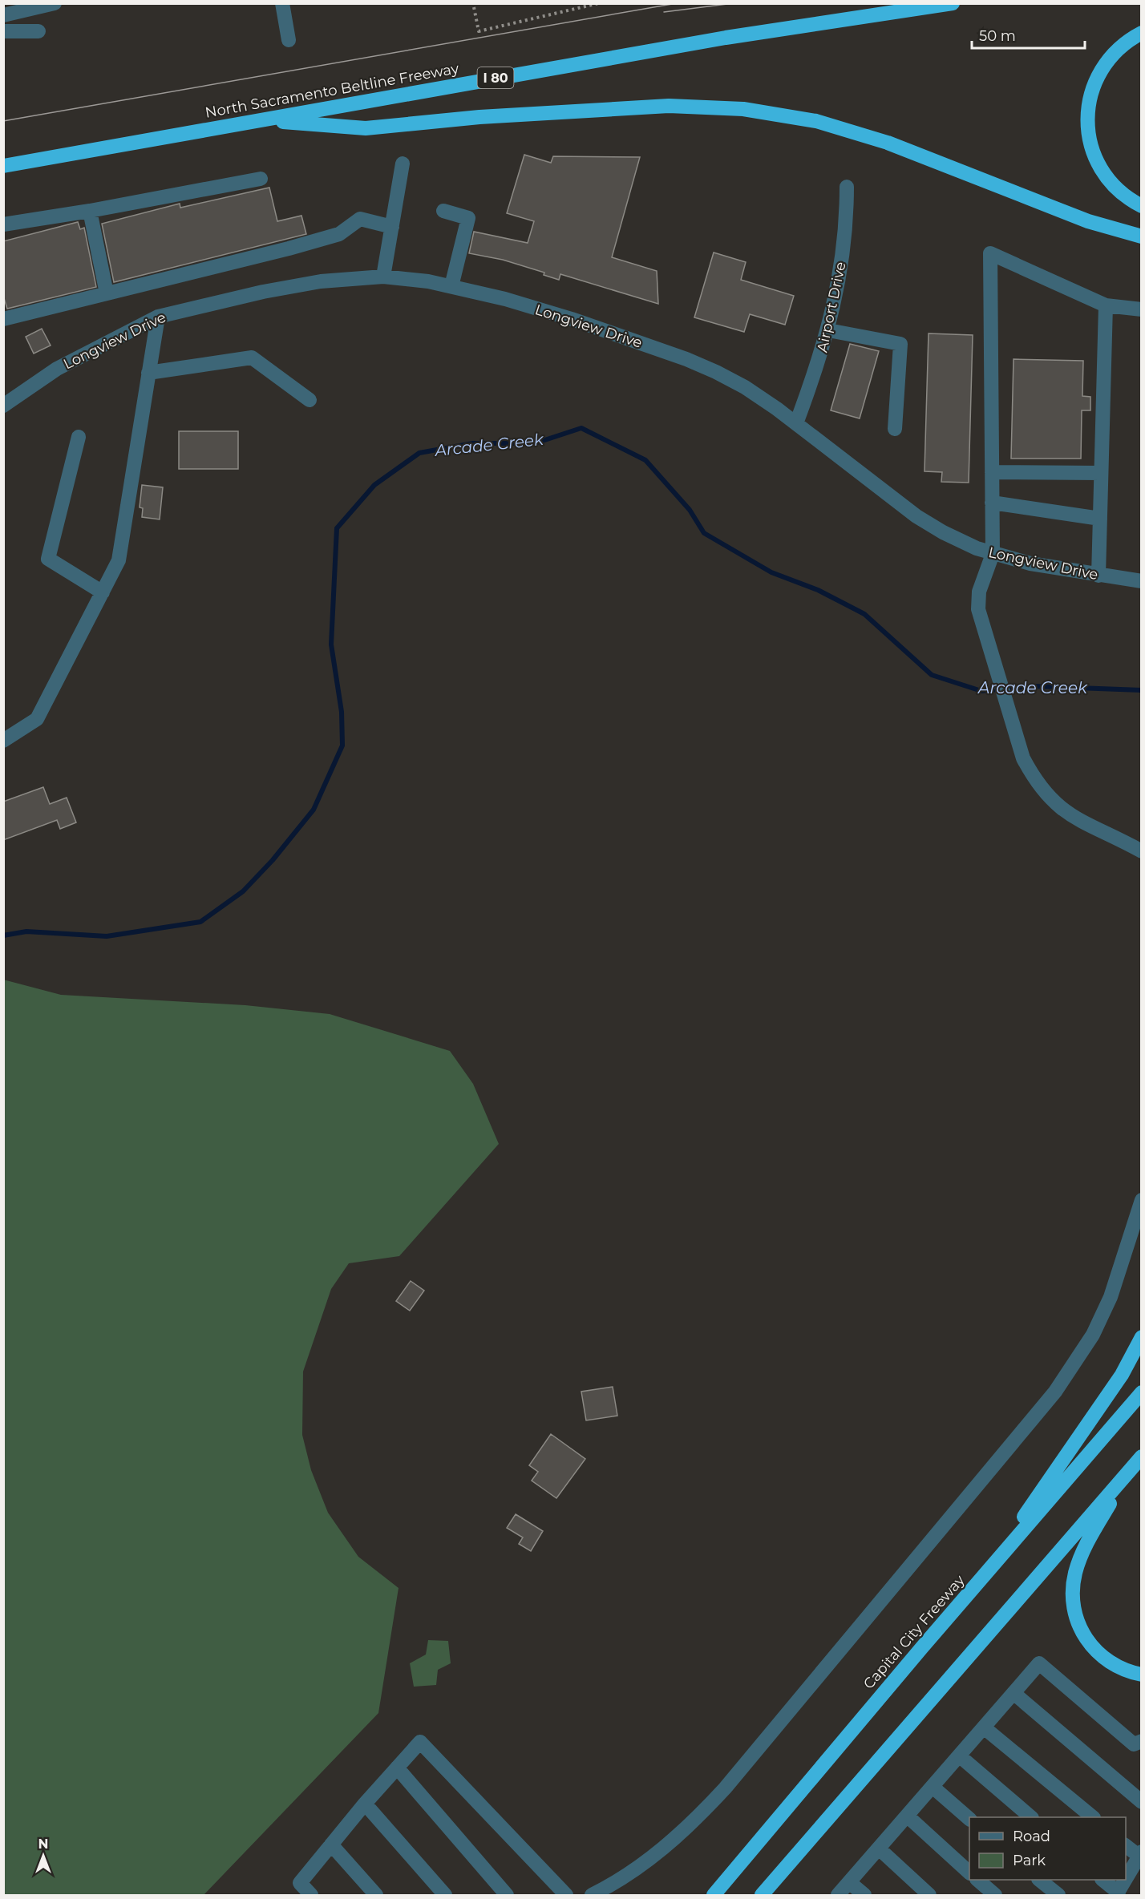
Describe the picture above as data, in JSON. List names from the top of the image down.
{
  "streets": {
    "highway": ["I 80", "North Sacramento Beltline Freeway", "Capital City Freeway"],
    "street": ["Airport Drive", "Longview Drive"]
  },
  "crossings": [
    ["Airport Drive", "Longview Drive"]
  ],
  "water": ["Arcade Creek"],
  "legend": ["Road", "Park"],
  "scale_bar": "50 m",
  "north": "top"
}
